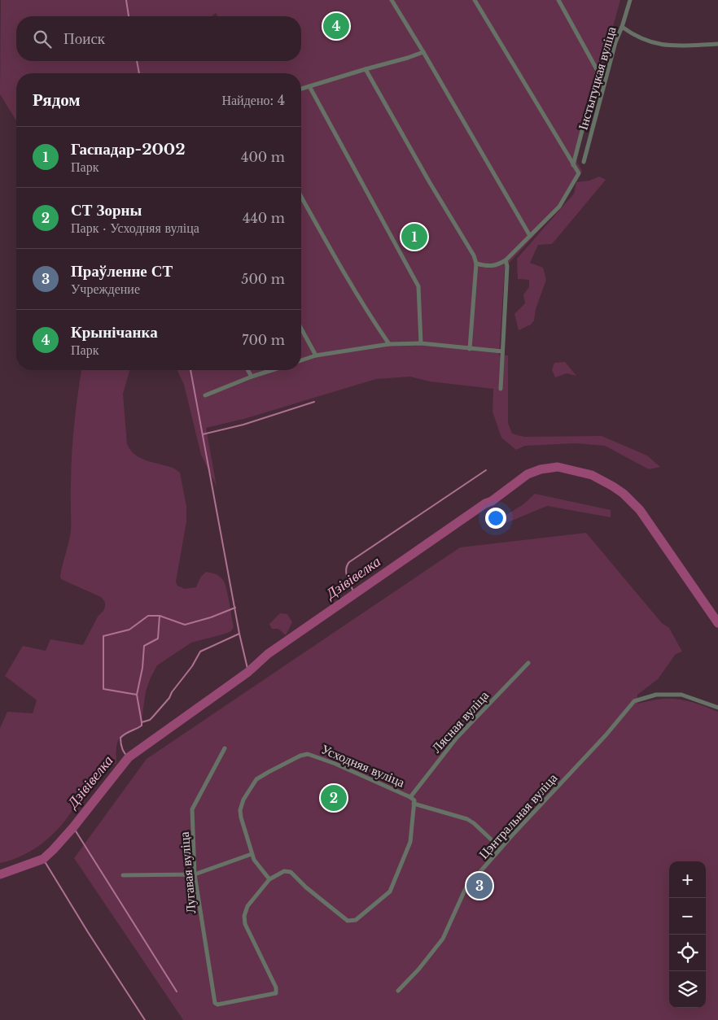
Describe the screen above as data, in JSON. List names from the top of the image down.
{
  "streets": {
    "street": [
      "Інстытуцкая вуліца",
      "Лясная вуліца",
      "Усходняя вуліца",
      "Цэнтральная вуліца",
      "Лугавая вуліца"
    ]
  },
  "crossings": [
    ["Лясная вуліца", "Усходняя вуліца"],
    ["Усходняя вуліца", "Цэнтральная вуліца"]
  ],
  "water": ["Дзівівелка"],
  "page": {
    "pins": [
      "4",
      "1",
      "2",
      "3"
    ],
    "search": "Поиск",
    "heading": ["Рядом", "Найдено: 4"],
    "list": [
      {
        "mark": "1",
        "name": "Гаспадар-2002",
        "note": "Парк",
        "value": "400 m"
      },
      {
        "mark": "2",
        "name": "СТ Зорны",
        "note": "Парк · Усходняя вуліца",
        "value": "440 m"
      },
      {
        "mark": "3",
        "name": "Праўленне СТ",
        "note": "Учреждение",
        "value": "500 m"
      },
      {
        "mark": "4",
        "name": "Крынічанка",
        "note": "Парк",
        "value": "700 m"
      }
    ],
    "map_buttons": ["+", "−"]
  }
}
